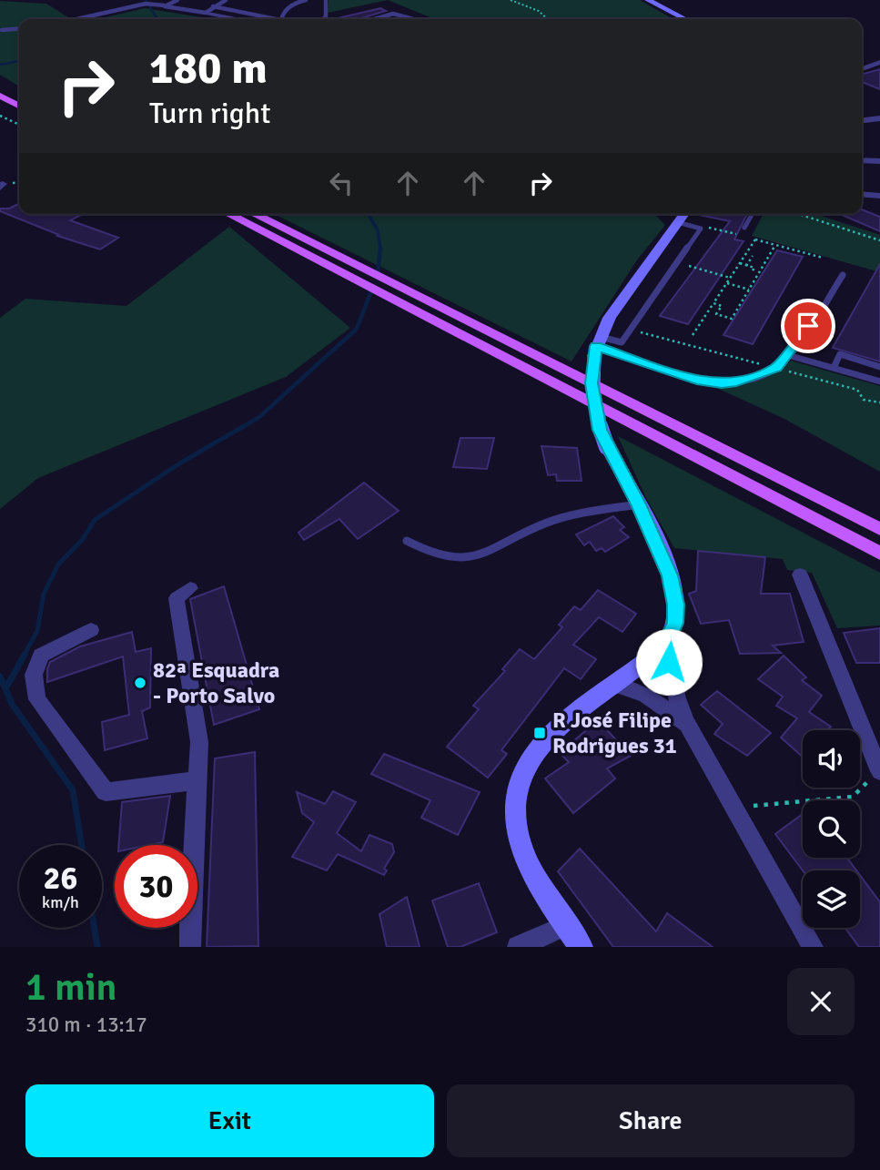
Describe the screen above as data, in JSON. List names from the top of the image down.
{
  "places": {
    "other": ["82ª Esquadra - Porto Salvo"],
    "transit": ["R José Filipe Rodrigues 31"]
  },
  "page": {
    "turn": ["180 m", "Turn right"],
    "speed": "26 km/h",
    "limit": "30",
    "heading": ["1 min", "310 m · 13:17"],
    "buttons": ["Exit", "Share"]
  }
}
